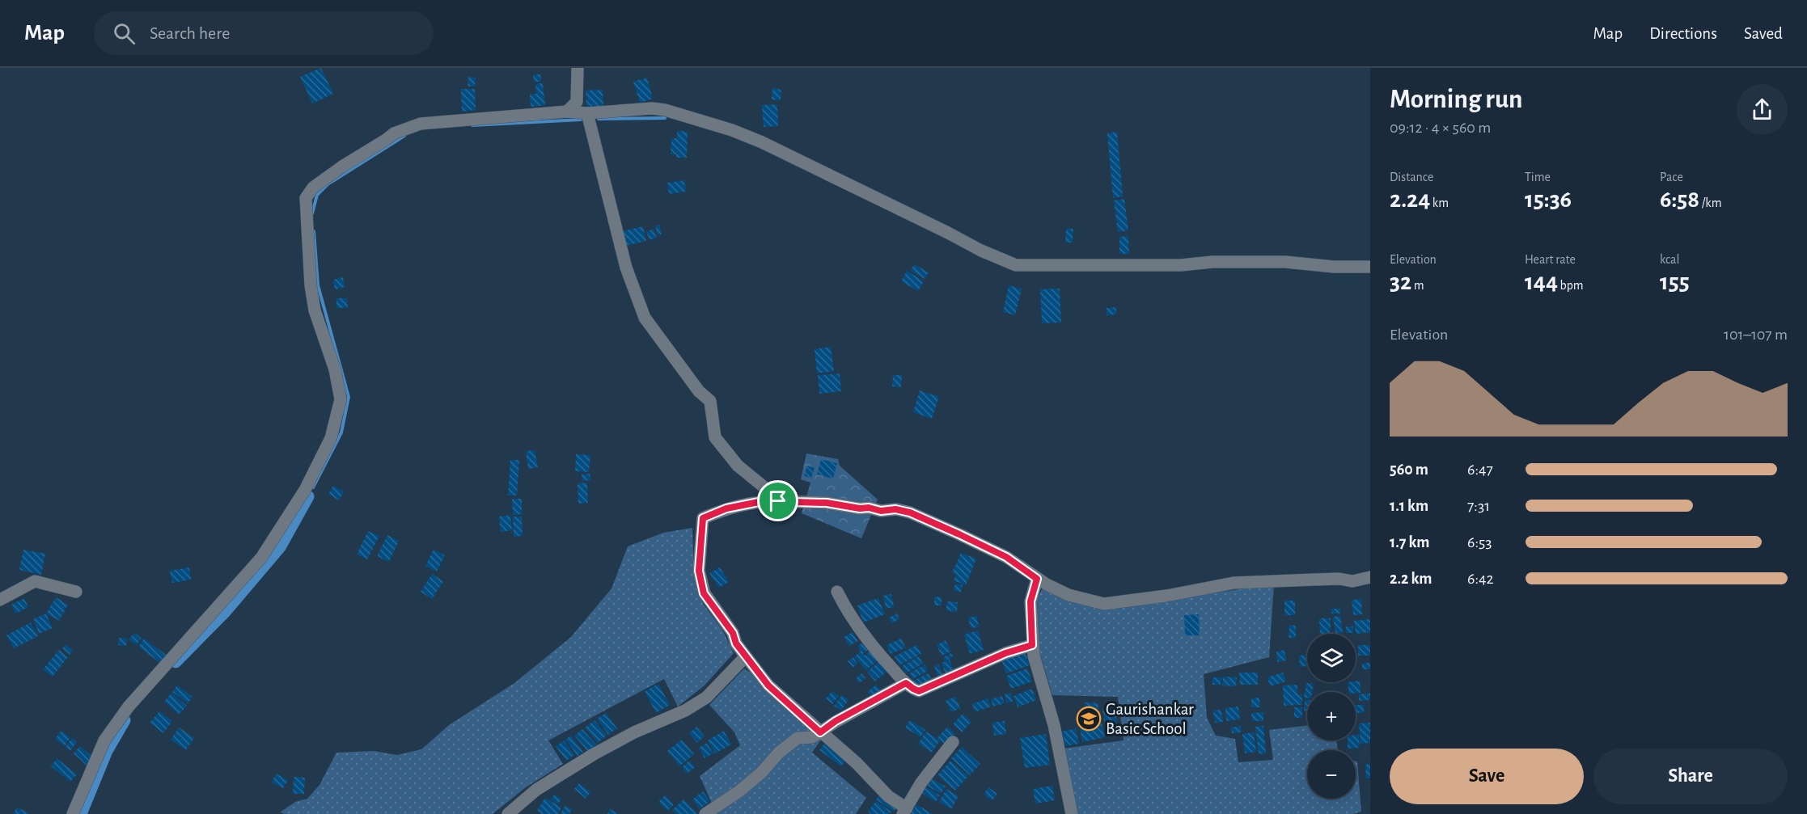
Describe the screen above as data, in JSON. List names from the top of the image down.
{
  "places": {
    "school or university": ["Gaurishankar Basic School"]
  },
  "page": {
    "header": "Map",
    "search": "Search here",
    "nav": ["Map", "Directions", "Saved"],
    "heading": ["Morning run", "09:12 · 4 × 560 m"],
    "stats": [
      ["Distance", "2.24 km"],
      ["Time", "15:36"],
      ["Pace", "6:58 /km"],
      ["Elevation", "32 m"],
      ["Heart rate", "144 bpm"],
      ["kcal", "155"]
    ],
    "chart": ["Elevation", "101–107 m"],
    "list": [
      {
        "name": "560 m",
        "note": "6:47"
      },
      {
        "name": "1.1 km",
        "note": "7:31"
      },
      {
        "name": "1.7 km",
        "note": "6:53"
      },
      {
        "name": "2.2 km",
        "note": "6:42"
      }
    ],
    "map_buttons": ["+", "−"],
    "buttons": ["Save", "Share"]
  }
}
